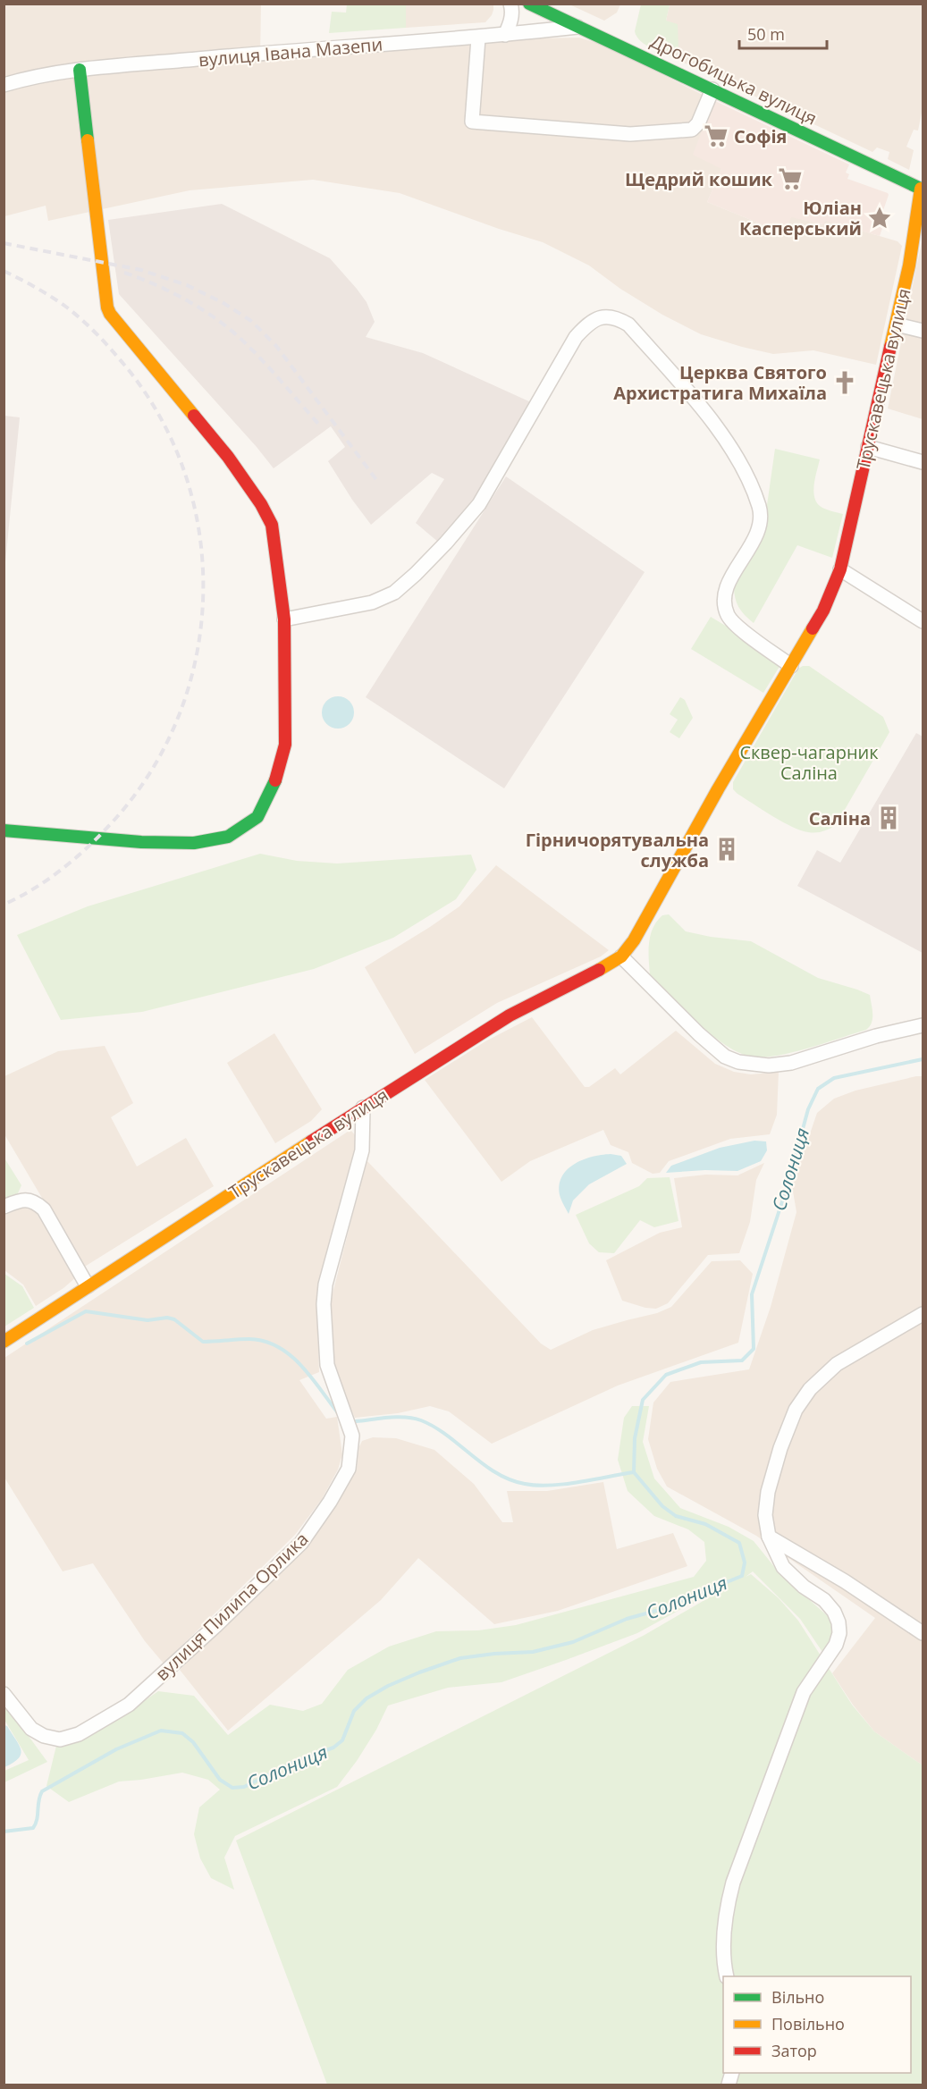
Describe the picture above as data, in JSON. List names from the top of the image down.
{
  "streets": {
    "street": [
      "вулиця Івана Мазепи",
      "Дрогобицька вулиця",
      "Трускавецька вулиця",
      "вулиця Пилипа Орлика"
    ]
  },
  "crossings": [
    ["вулиця Івана Мазепи", "Дрогобицька вулиця"],
    ["Дрогобицька вулиця", "Трускавецька вулиця"],
    ["Трускавецька вулиця", "вулиця Пилипа Орлика"]
  ],
  "water": ["Солониця"],
  "parks": ["Сквер-чагарник Саліна"],
  "places": {
    "supermarket": ["Софія", "Щедрий кошик"],
    "place": ["Юліан Касперський"],
    "church": ["Церква Святого Архистратига Михаїла"],
    "building": ["Саліна", "Гірничорятувальна служба"]
  },
  "legend": ["Вільно", "Повільно", "Затор"],
  "scale_bar": "50 m"
}
